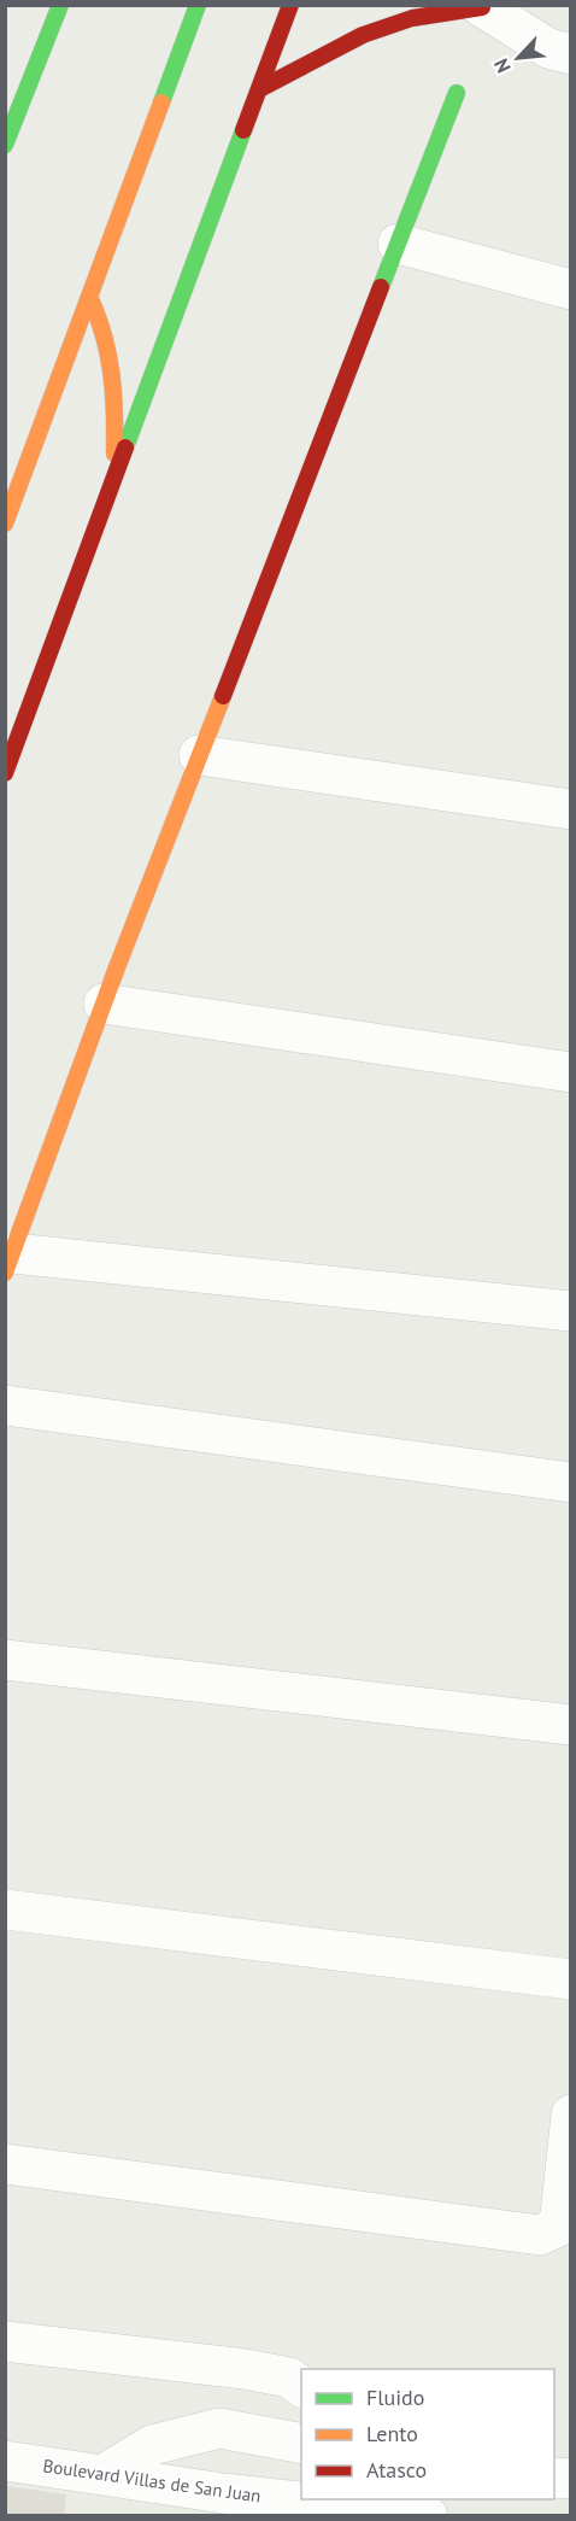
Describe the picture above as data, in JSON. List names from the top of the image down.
{
  "streets": {
    "street": ["Boulevard Villas de San Juan"]
  },
  "legend": ["Fluido", "Lento", "Atasco"],
  "north": "bottom left"
}
